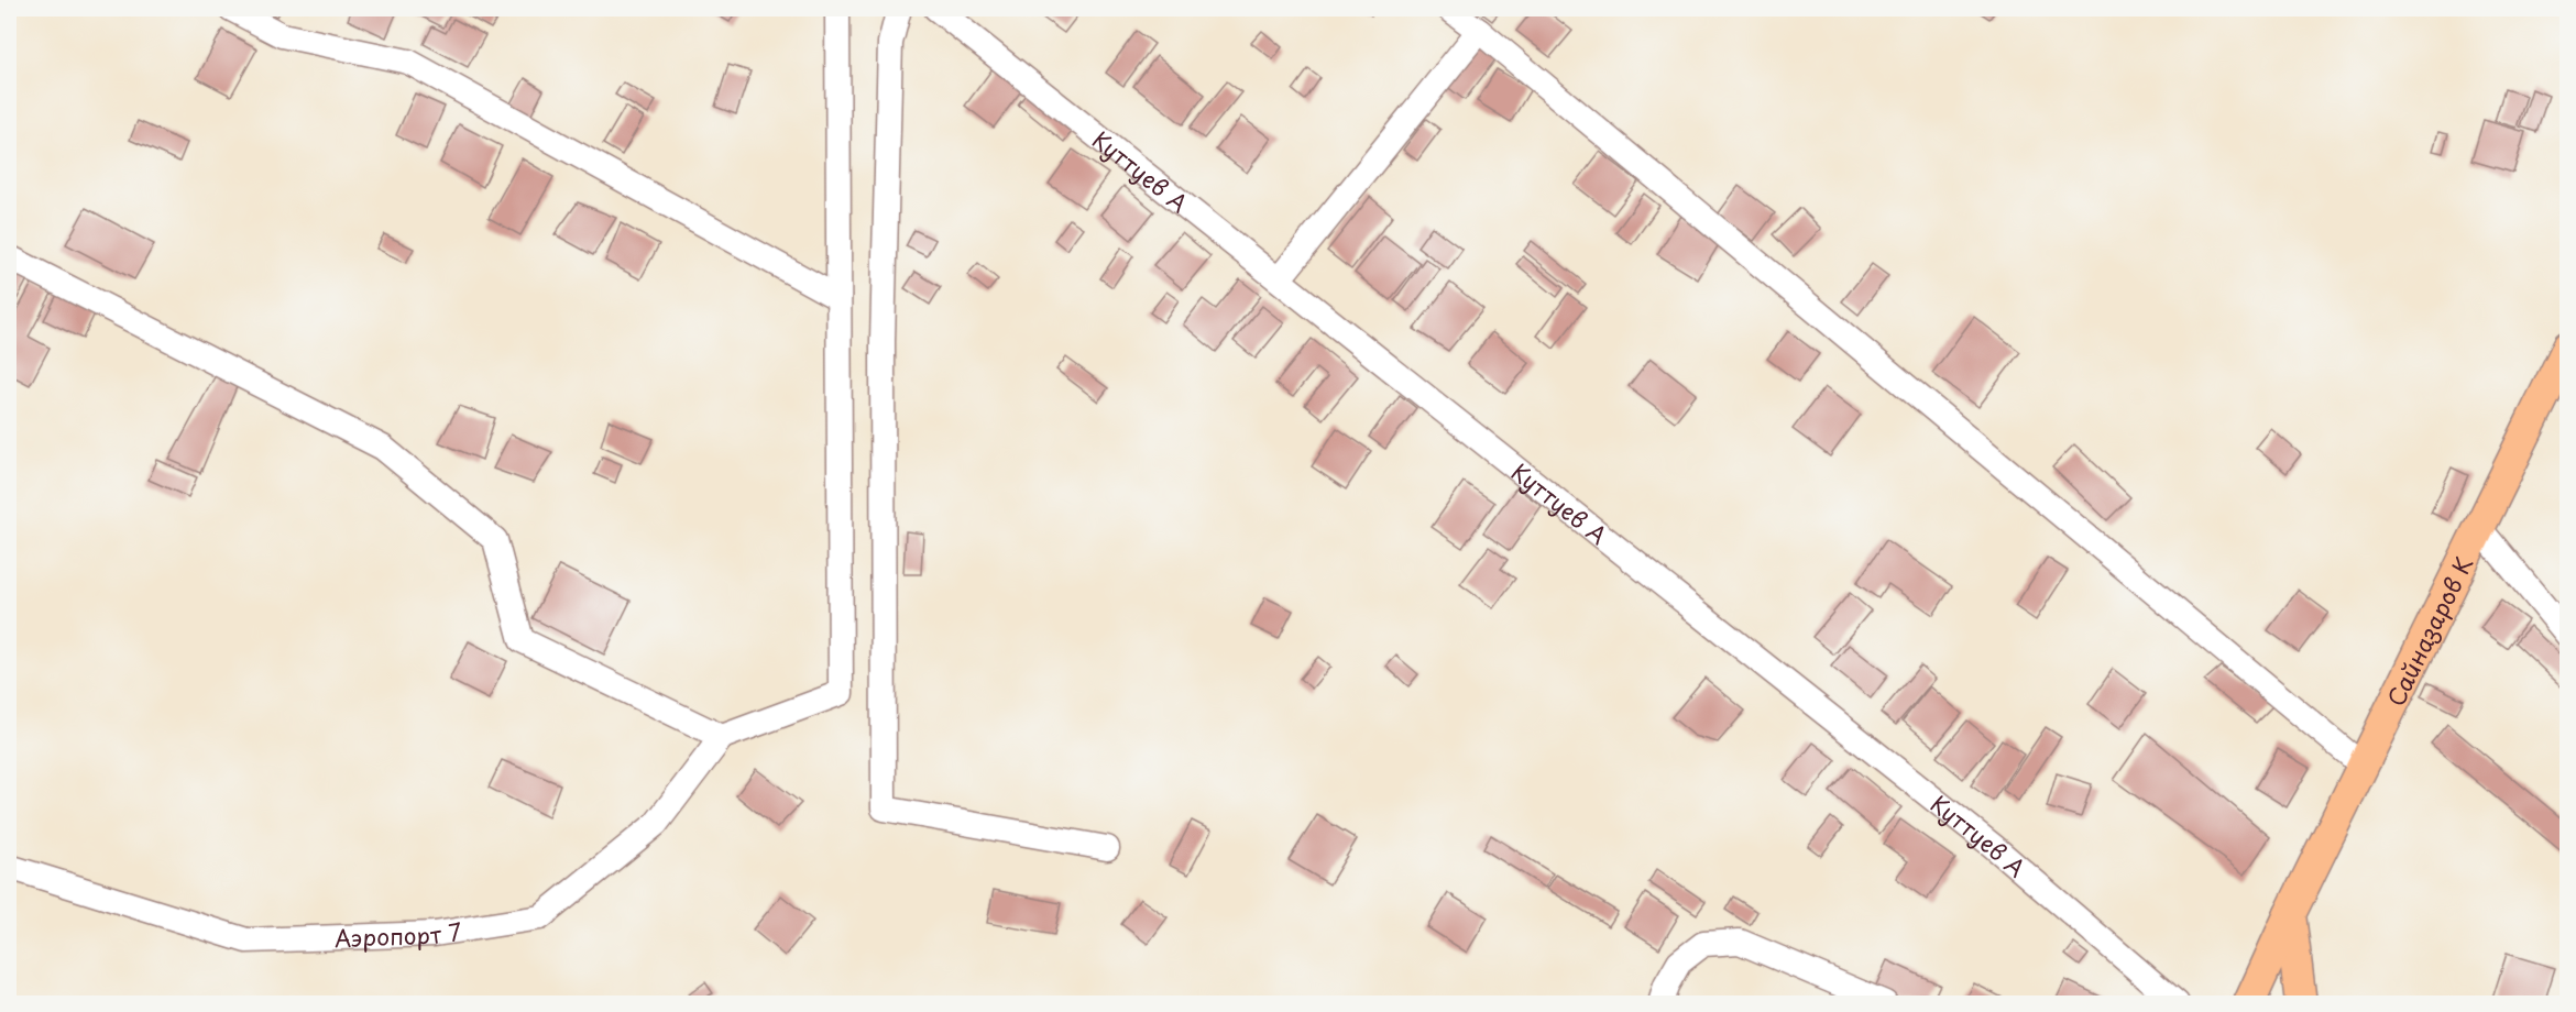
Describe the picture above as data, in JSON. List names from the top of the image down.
{
  "streets": {
    "main road": ["Сайназаров К"],
    "street": ["Куттуев А", "Аэропорт 7"]
  }
}
